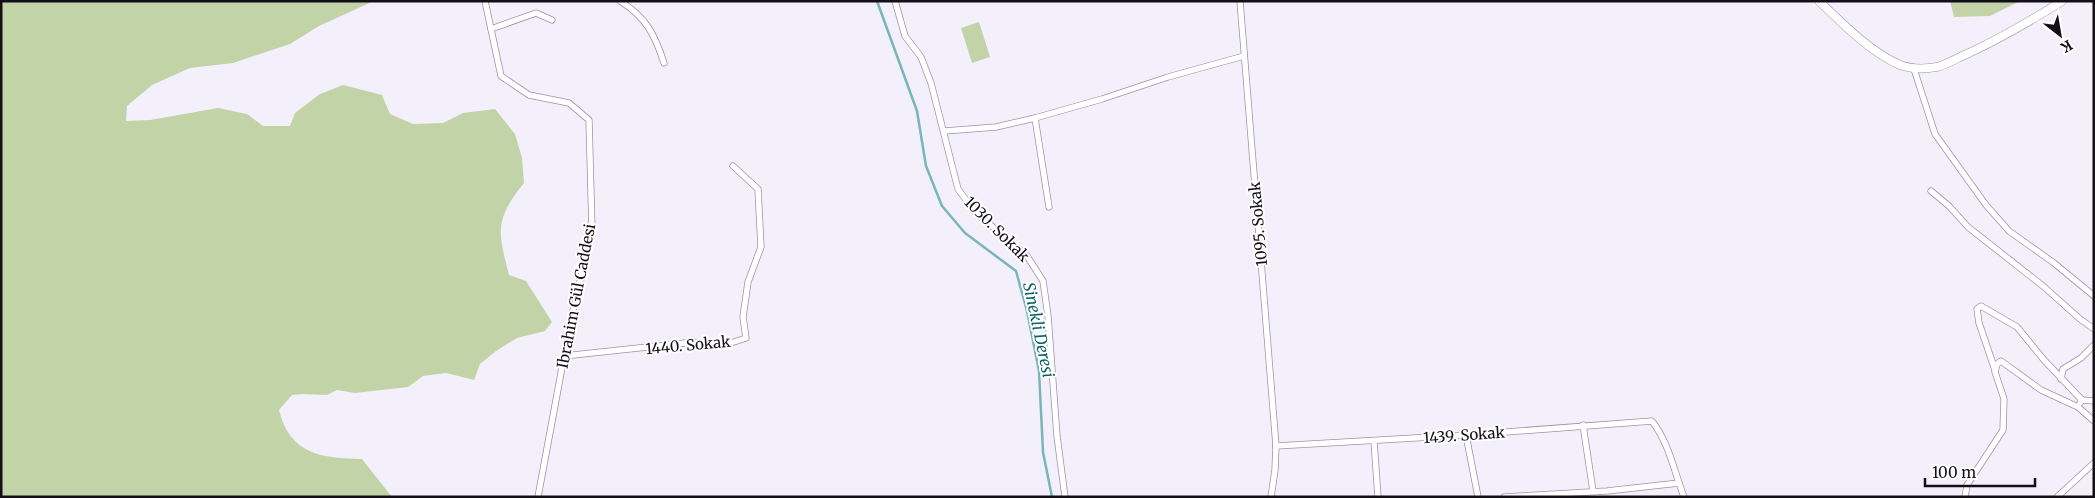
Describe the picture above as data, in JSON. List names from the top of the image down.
{
  "streets": {
    "street": [
      "1095. Sokak",
      "1030. Sokak",
      "Ibrahim Gül Caddesi",
      "1440. Sokak",
      "1439. Sokak"
    ]
  },
  "crossings": [
    ["1095. Sokak", "1439. Sokak"],
    ["Ibrahim Gül Caddesi", "1440. Sokak"]
  ],
  "water": ["Sinekli Deresi"],
  "scale_bar": "100 m",
  "north": "bottom right"
}
